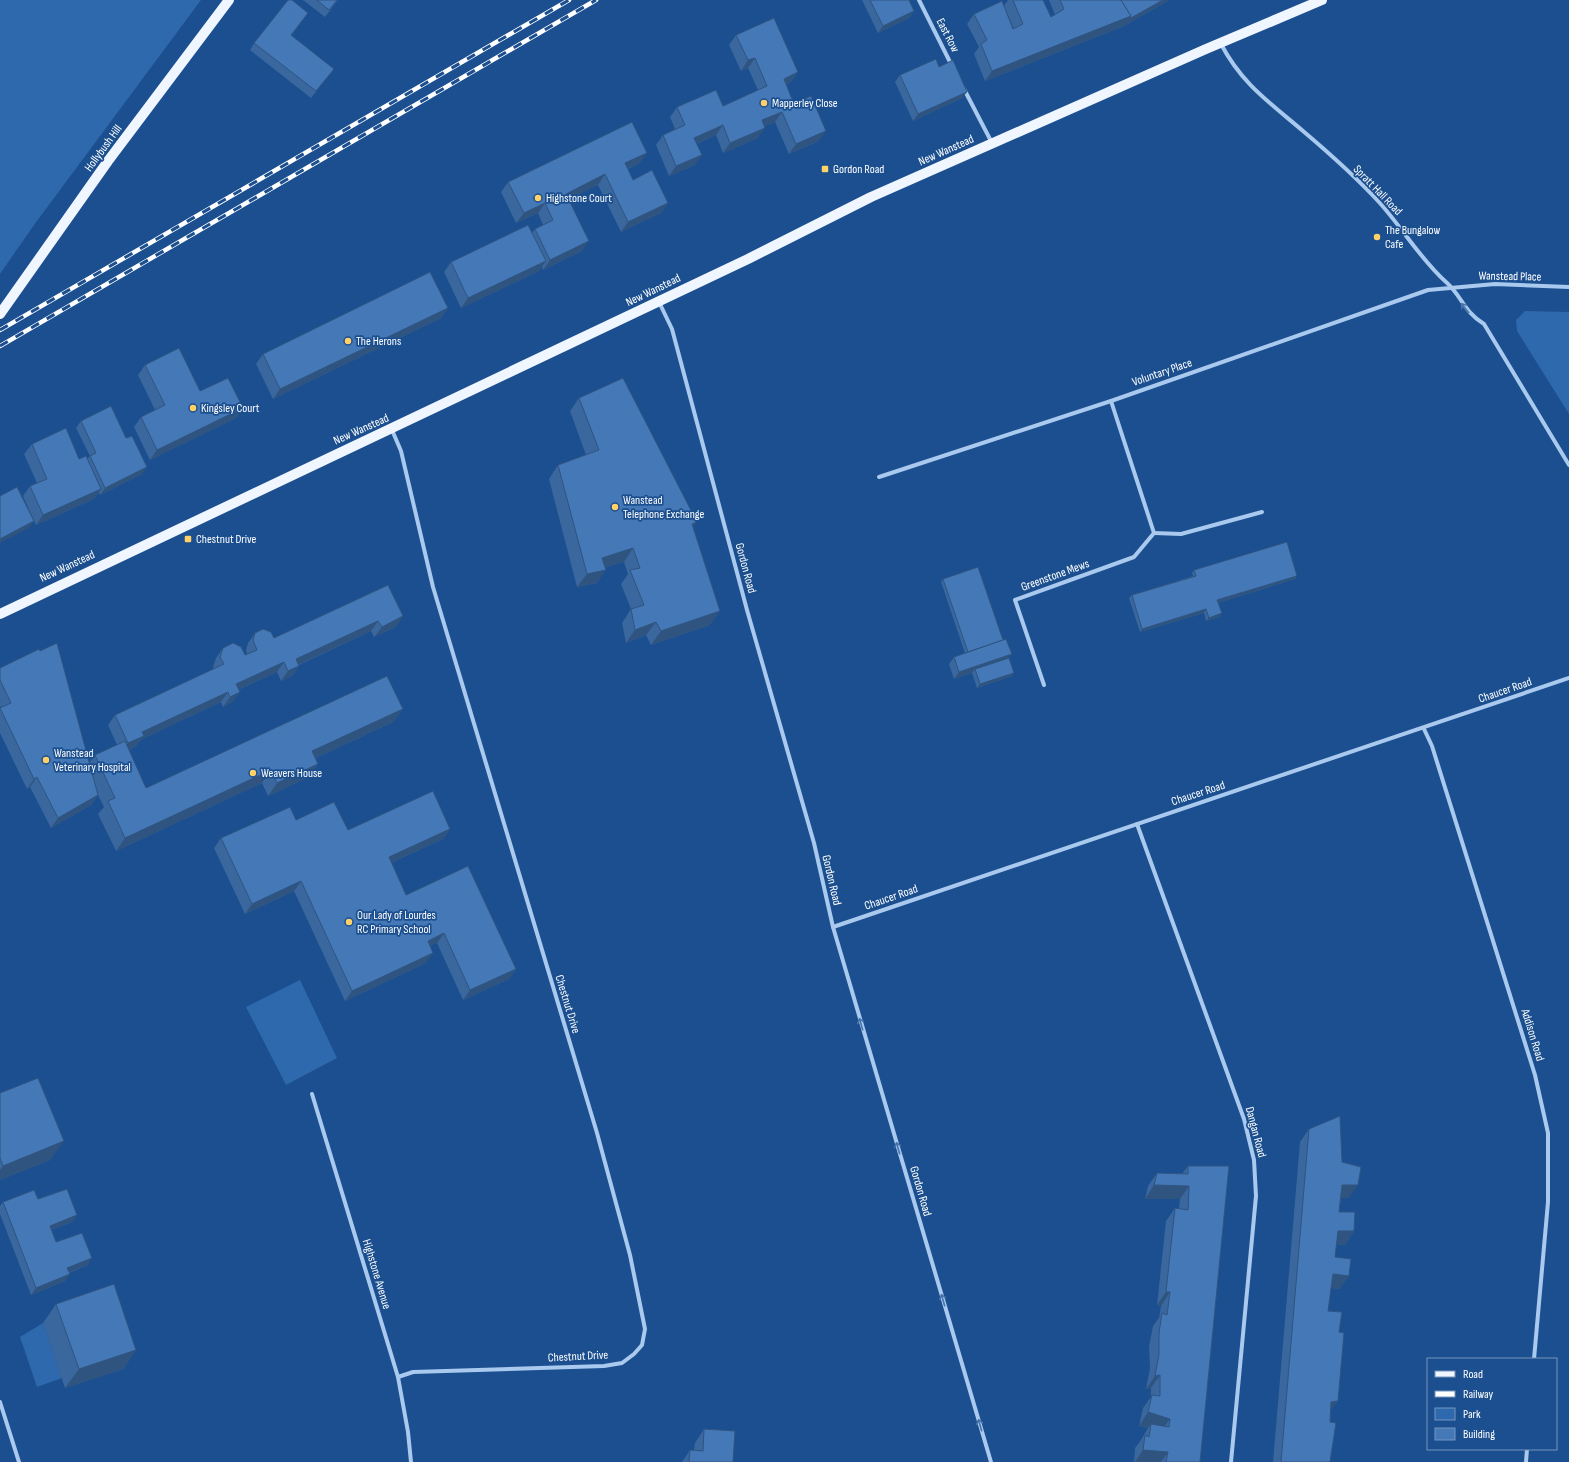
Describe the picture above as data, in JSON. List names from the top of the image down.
{
  "streets": {
    "main road": ["Hollybush Hill", "New Wanstead"],
    "street": [
      "East Row",
      "Spratt Hall Road",
      "Wanstead Place",
      "Voluntary Place",
      "Gordon Road",
      "Greenstone Mews",
      "Chaucer Road",
      "Chestnut Drive",
      "Addison Road",
      "Dangan Road",
      "Highstone Avenue"
    ]
  },
  "crossings": [
    ["New Wanstead", "Spratt Hall Road"],
    ["New Wanstead", "Gordon Road"],
    ["New Wanstead", "Chestnut Drive"],
    ["Spratt Hall Road", "Wanstead Place"],
    ["Spratt Hall Road", "Voluntary Place"],
    ["Wanstead Place", "Voluntary Place"],
    ["Gordon Road", "Chaucer Road"],
    ["Chaucer Road", "Addison Road"],
    ["Chaucer Road", "Dangan Road"],
    ["Chestnut Drive", "Highstone Avenue"]
  ],
  "one_way": ["Spratt Hall Road", "Gordon Road"],
  "places": {
    "other": [
      "Mapperley Close",
      "Highstone Court",
      "The Bungalow Cafe",
      "The Herons",
      "Kingsley Court",
      "Wanstead Telephone Exchange",
      "Wanstead Veterinary Hospital",
      "Weavers House",
      "Our Lady of Lourdes RC Primary School"
    ],
    "transit": ["Gordon Road", "Chestnut Drive"]
  },
  "legend": [
    "Road",
    "Railway",
    "Park",
    "Building"
  ]
}
